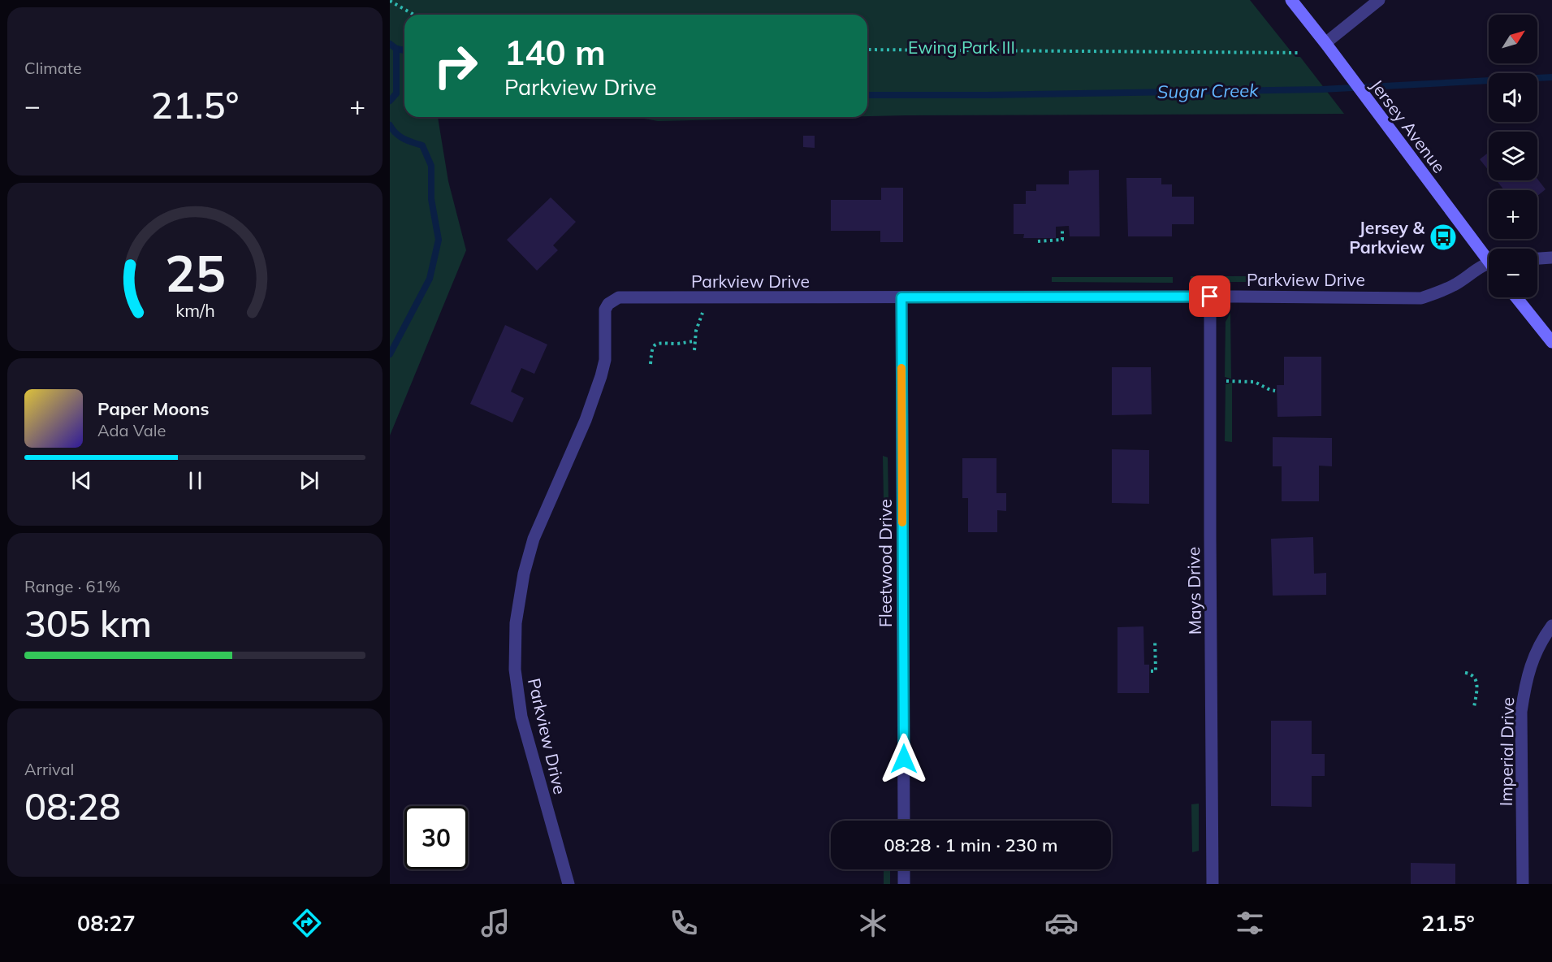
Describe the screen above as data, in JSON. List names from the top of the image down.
{
  "streets": {
    "street": [
      "Jersey Avenue",
      "Parkview Drive",
      "Fleetwood Drive",
      "Mays Drive",
      "Imperial Drive"
    ]
  },
  "crossings": [
    ["Parkview Drive", "Fleetwood Drive"],
    ["Parkview Drive", "Mays Drive"]
  ],
  "water": ["Sugar Creek"],
  "parks": ["Ewing Park III"],
  "places": {
    "bus stop": ["Jersey & Parkview"]
  },
  "north": "top right",
  "page": {
    "tile": [
      "Climate",
      ["Range · 61%", "305 km"],
      ["Arrival", "08:28"]
    ],
    "map_buttons": ["+", "−"],
    "turn": ["140 m", "Parkview Drive"],
    "heat": ["−", "21.5°", "+"],
    "song": ["Paper Moons", "Ada Vale"],
    "limit": "30",
    "trip": "08:28 · 1 min · 230 m",
    "tabs": ["08:27", "21.5°"],
    "gauge": ["25", "km/h"]
  }
}
